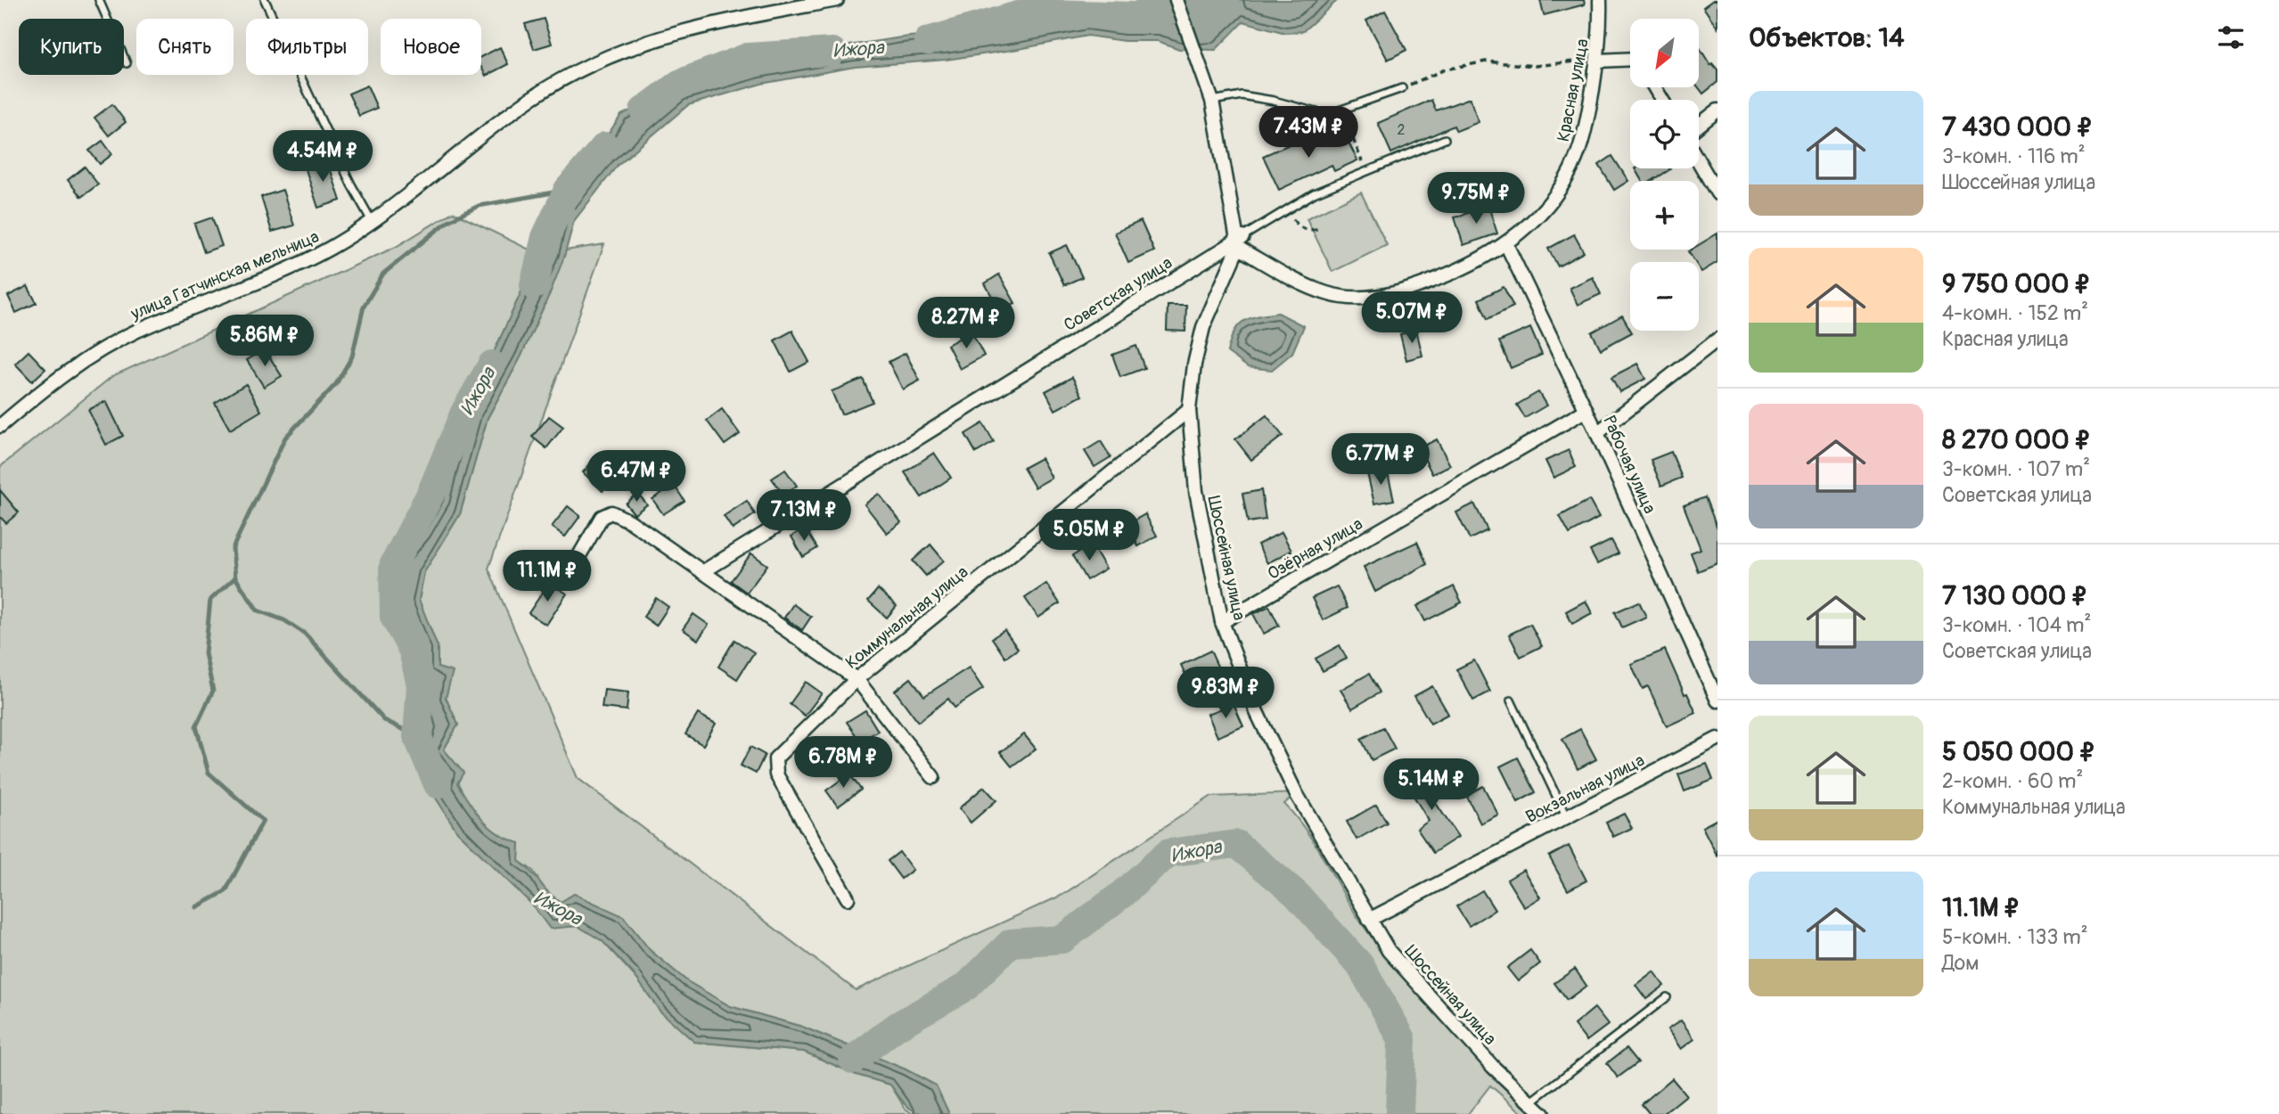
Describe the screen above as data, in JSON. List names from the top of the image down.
{
  "streets": {
    "street": [
      "Красная улица",
      "улица Гатчинская мельница",
      "Советская улица",
      "Рабочая улица",
      "Озёрная улица",
      "Шоссейная улица",
      "Коммунальная улица",
      "Вокзальная улица"
    ]
  },
  "crossings": [
    ["Красная улица", "Советская улица"],
    ["Красная улица", "Рабочая улица"],
    ["Красная улица", "Шоссейная улица"],
    ["Советская улица", "Шоссейная улица"],
    ["Рабочая улица", "Озёрная улица"],
    ["Озёрная улица", "Шоссейная улица"],
    ["Шоссейная улица", "Коммунальная улица"],
    ["Шоссейная улица", "Вокзальная улица"]
  ],
  "water": ["Ижора"],
  "house_numbers": ["2"],
  "north": "bottom left",
  "page": {
    "heading": "Объектов: 14",
    "map_buttons": ["+", "−"],
    "chip": [
      "Купить",
      "Снять",
      "Фильтры",
      "Новое"
    ],
    "list": [
      {
        "name": "7 430 000 ₽",
        "note": "3-комн. · 116 m² · Шоссейная улица"
      },
      {
        "name": "9 750 000 ₽",
        "note": "4-комн. · 152 m² · Красная улица"
      },
      {
        "name": "8 270 000 ₽",
        "note": "3-комн. · 107 m² · Советская улица"
      },
      {
        "name": "7 130 000 ₽",
        "note": "3-комн. · 104 m² · Советская улица"
      },
      {
        "name": "5 050 000 ₽",
        "note": "2-комн. · 60 m² · Коммунальная улица"
      },
      {
        "name": "11.1M ₽",
        "note": "5-комн. · 133 m² · Дом"
      }
    ],
    "price": [
      "7.43M ₽",
      "4.54M ₽",
      "9.75M ₽",
      "5.07M ₽",
      "8.27M ₽",
      "5.86M ₽",
      "6.77M ₽",
      "6.47M ₽",
      "7.13M ₽",
      "5.05M ₽",
      "11.1M ₽",
      "9.83M ₽",
      "6.78M ₽",
      "5.14M ₽"
    ]
  }
}
